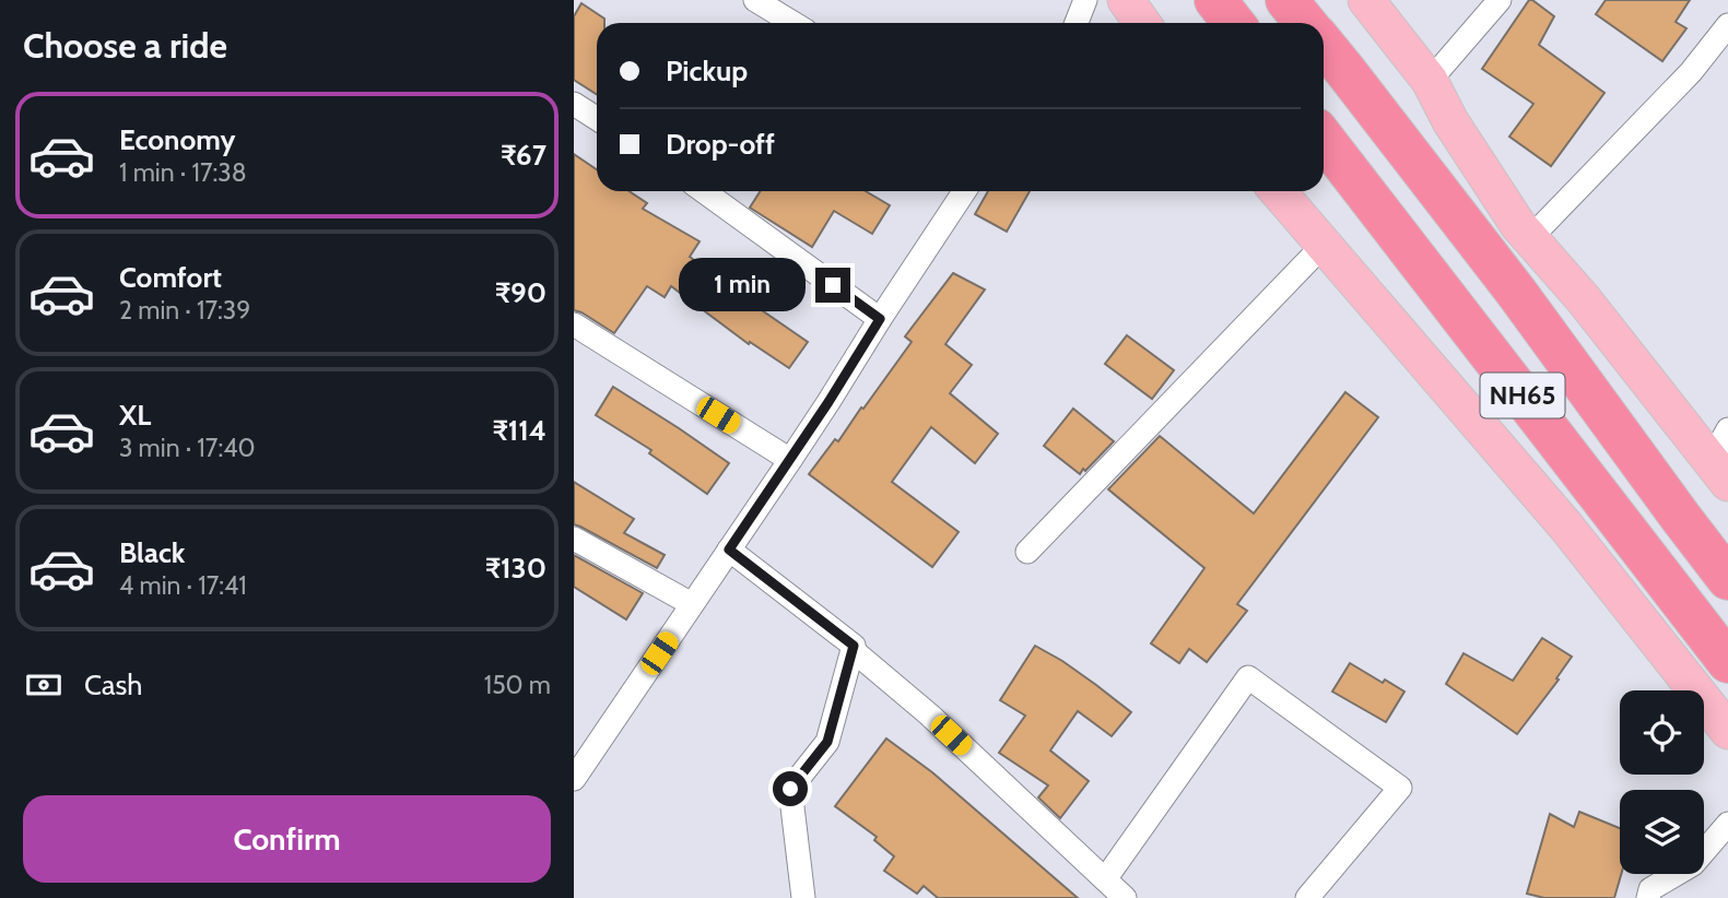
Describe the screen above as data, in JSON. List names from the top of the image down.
{
  "streets": {
    "highway": ["NH65"]
  },
  "page": {
    "heading": "Choose a ride",
    "banner": ["Pickup", "Drop-off"],
    "list": [
      {
        "name": "Economy",
        "note": "1 min · 17:38",
        "value": "₹67"
      },
      {
        "name": "Comfort",
        "note": "2 min · 17:39",
        "value": "₹90"
      },
      {
        "name": "XL",
        "note": "3 min · 17:40",
        "value": "₹114"
      },
      {
        "name": "Black",
        "note": "4 min · 17:41",
        "value": "₹130"
      }
    ],
    "bubble": "1 min",
    "pay": ["Cash", "150 m"],
    "buttons": "Confirm"
  }
}
